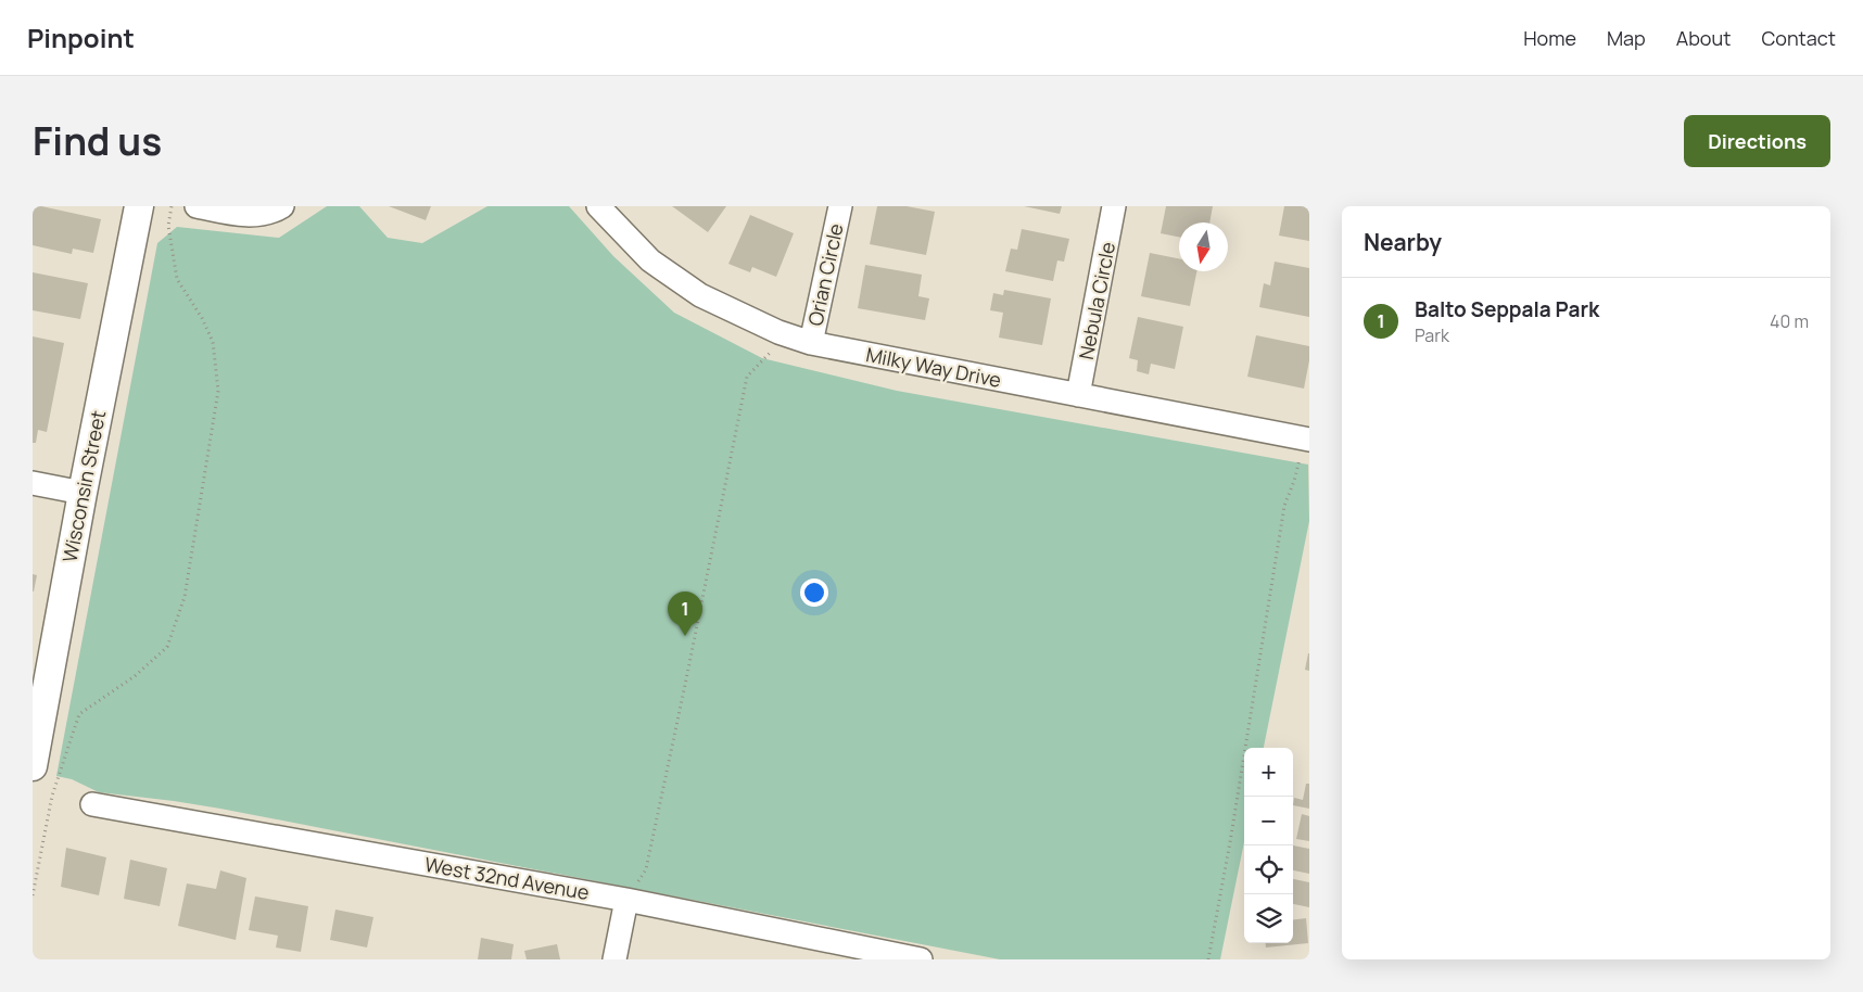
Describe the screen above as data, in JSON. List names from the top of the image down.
{
  "streets": {
    "street": [
      "Orian Circle",
      "Nebula Circle",
      "Milky Way Drive",
      "Wisconsin Street",
      "West 32nd Avenue"
    ]
  },
  "crossings": [
    ["Orian Circle", "Milky Way Drive"],
    ["Nebula Circle", "Milky Way Drive"]
  ],
  "north": "bottom",
  "page": {
    "header": "Pinpoint",
    "nav": [
      "Home",
      "Map",
      "About",
      "Contact"
    ],
    "title": "Find us",
    "buttons": "Directions",
    "heading": "Nearby",
    "list": [
      {
        "mark": "1",
        "name": "Balto Seppala Park",
        "note": "Park",
        "value": "40 m"
      }
    ],
    "pins": "1",
    "map_buttons": ["+", "−"]
  }
}
